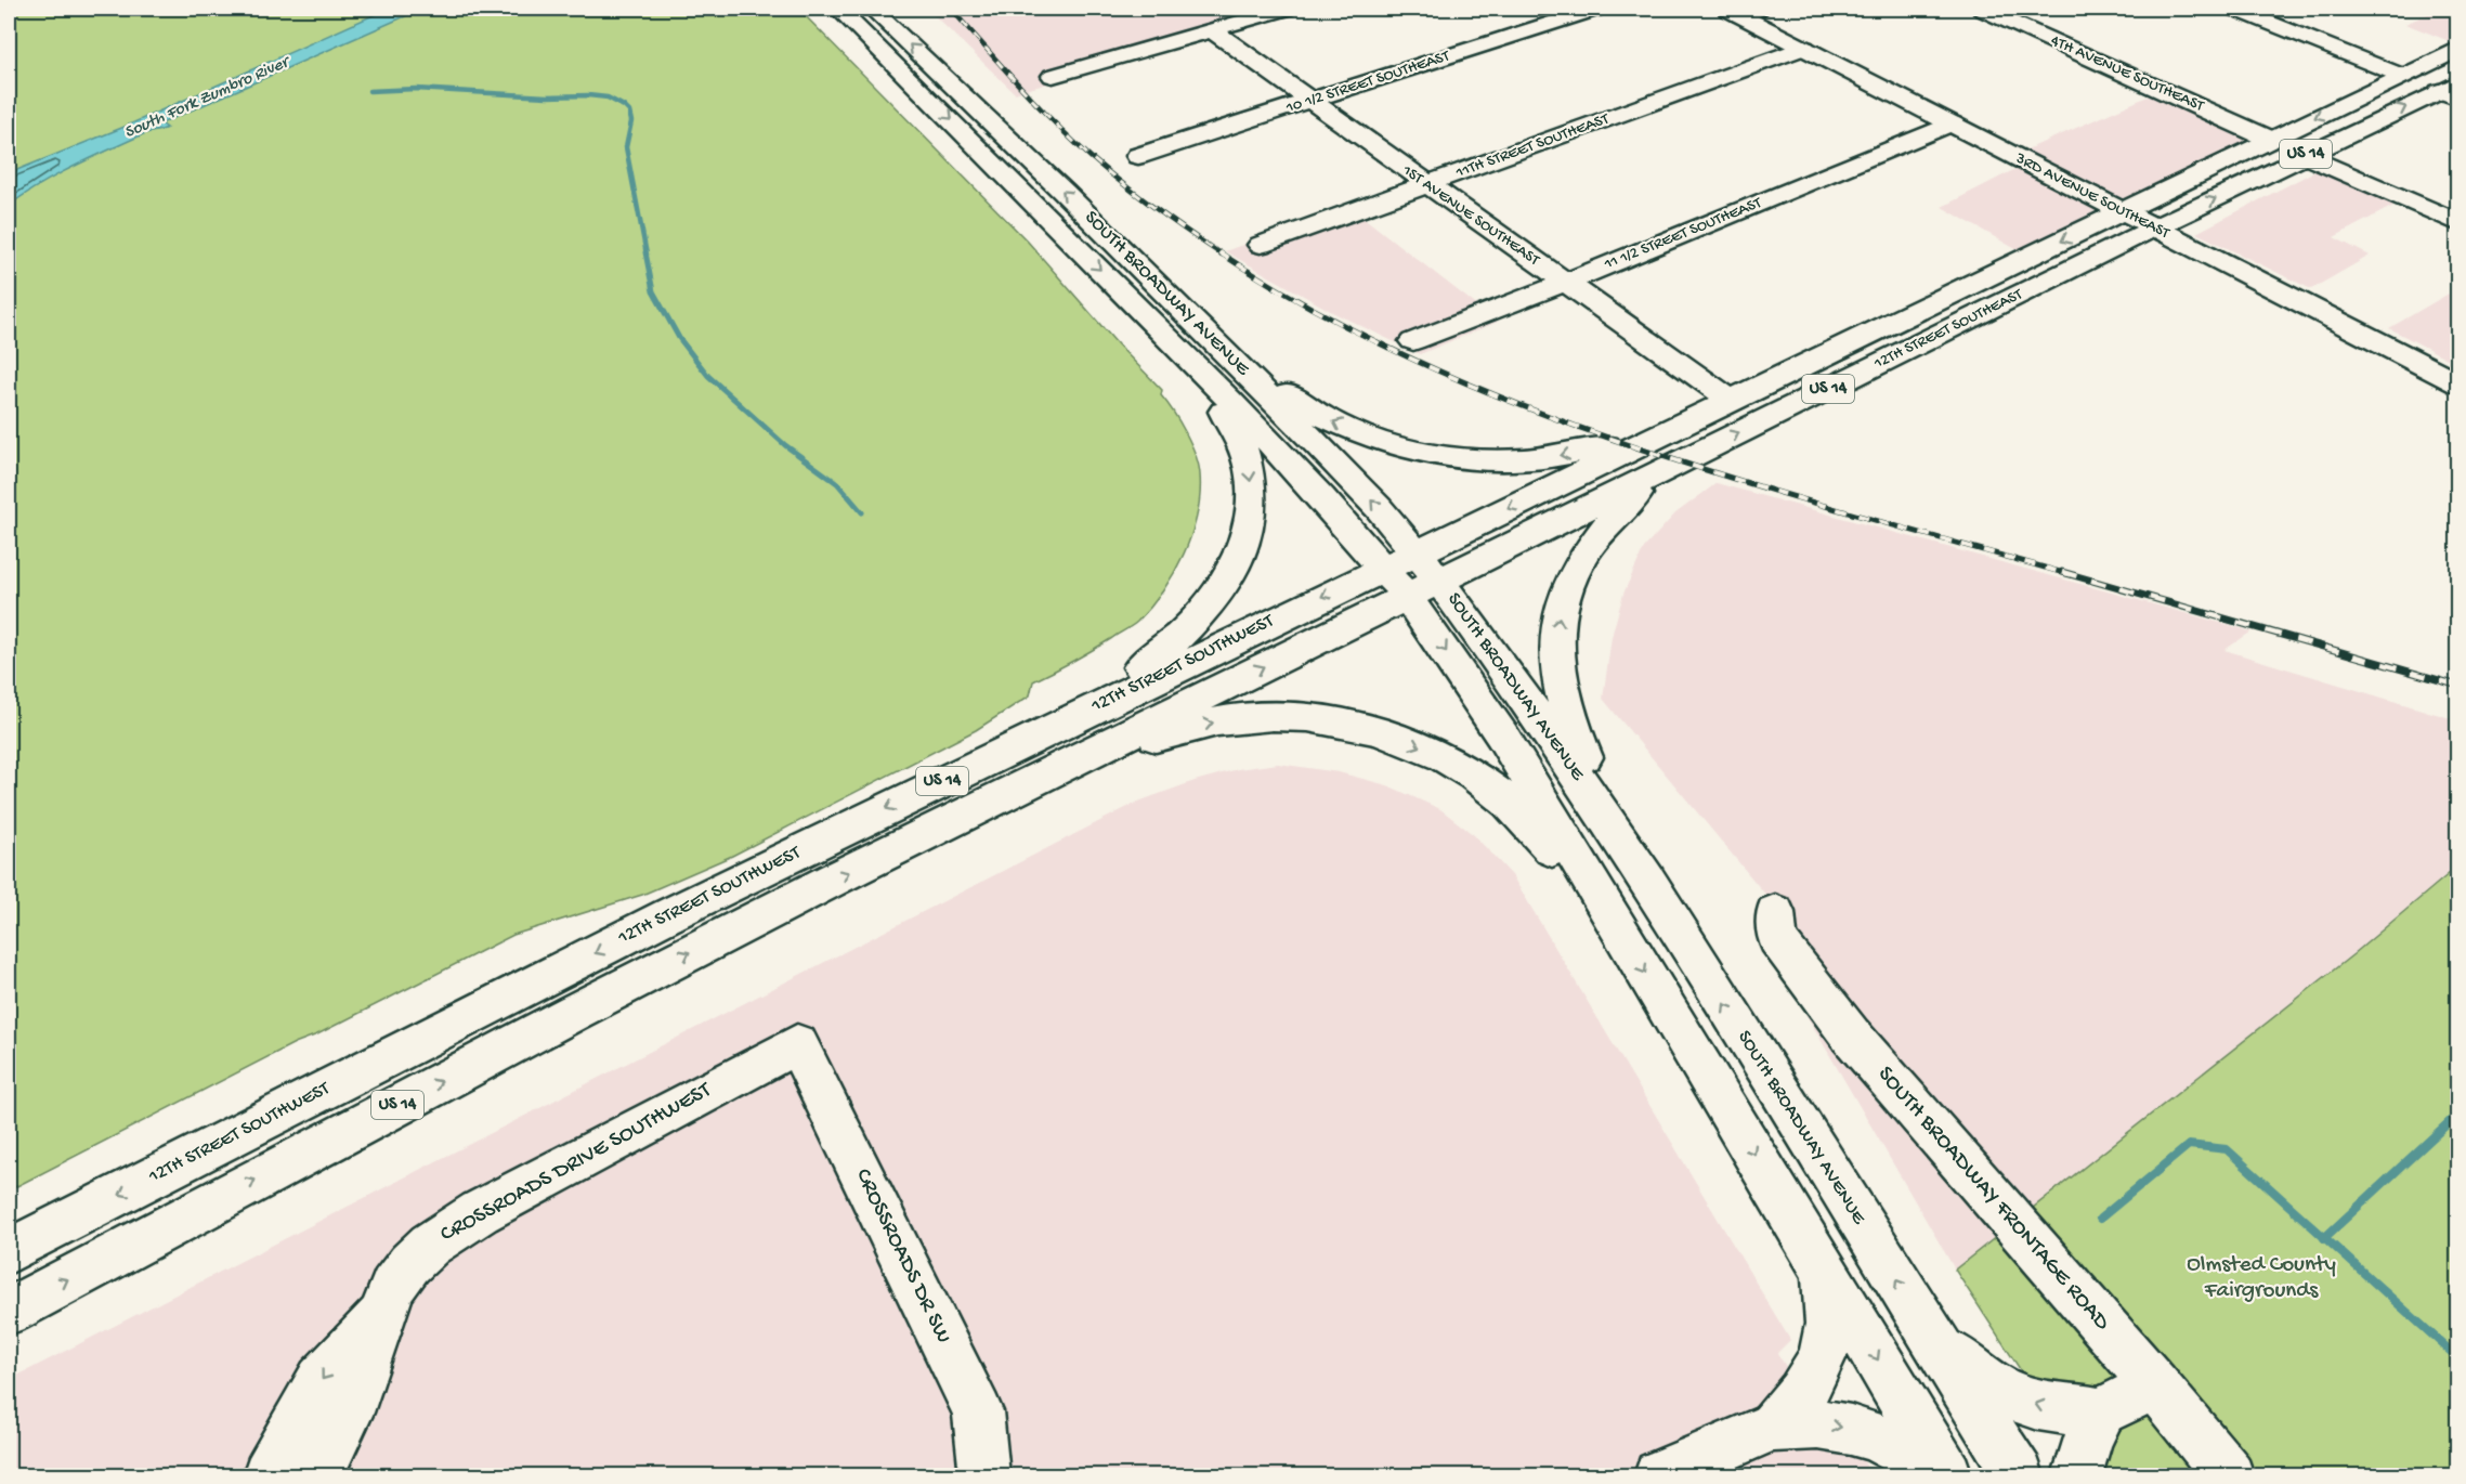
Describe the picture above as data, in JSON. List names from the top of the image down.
{
  "streets": {
    "main road": [
      "4TH AVENUE SOUTHEAST",
      "10 1/2 STREET SOUTHEAST",
      "11TH STREET SOUTHEAST",
      "US 14",
      "3RD AVENUE SOUTHEAST",
      "1ST AVENUE SOUTHEAST",
      "11 1/2 STREET SOUTHEAST",
      "SOUTH BROADWAY AVENUE",
      "12TH STREET SOUTHEAST",
      "12TH STREET SOUTHWEST",
      "CROSSROADS DRIVE SOUTHWEST",
      "SOUTH BROADWAY FRONTAGE ROAD",
      "CROSSROADS DR SW"
    ]
  },
  "crossings": [
    ["4TH AVENUE SOUTHEAST", "12TH STREET SOUTHEAST"],
    ["10 1/2 STREET SOUTHEAST", "1ST AVENUE SOUTHEAST"],
    ["11TH STREET SOUTHEAST", "3RD AVENUE SOUTHEAST"],
    ["11TH STREET SOUTHEAST", "1ST AVENUE SOUTHEAST"],
    ["3RD AVENUE SOUTHEAST", "11 1/2 STREET SOUTHEAST"],
    ["3RD AVENUE SOUTHEAST", "12TH STREET SOUTHEAST"],
    ["1ST AVENUE SOUTHEAST", "11 1/2 STREET SOUTHEAST"],
    ["1ST AVENUE SOUTHEAST", "12TH STREET SOUTHEAST"],
    ["SOUTH BROADWAY AVENUE", "12TH STREET SOUTHEAST"],
    ["SOUTH BROADWAY AVENUE", "12TH STREET SOUTHWEST"],
    ["12TH STREET SOUTHEAST", "12TH STREET SOUTHWEST"],
    ["CROSSROADS DRIVE SOUTHWEST", "CROSSROADS DR SW"]
  ],
  "water": ["South Fork Zumbro River"],
  "parks": ["Olmsted County Fairgrounds"]
}
